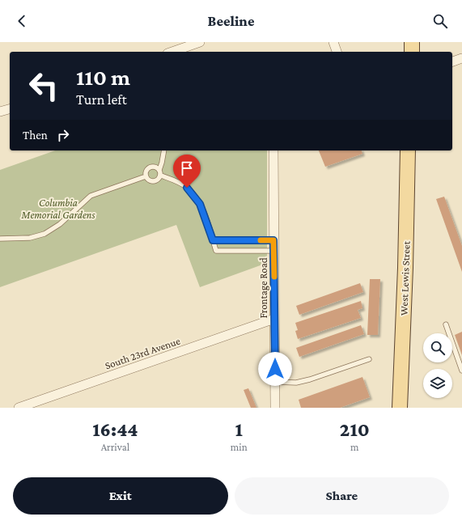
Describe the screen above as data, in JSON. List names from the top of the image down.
{
  "streets": {
    "main road": ["West Lewis Street"],
    "street": ["Frontage Road", "South 23rd Avenue"]
  },
  "crossings": [
    ["Frontage Road", "South 23rd Avenue"]
  ],
  "parks": ["Columbia Memorial Gardens"],
  "page": {
    "header": "Beeline",
    "turn": ["110 m", "Turn left"],
    "then": "Then",
    "eta": [
      "16:44",
      "Arrival",
      "1",
      "min",
      "210",
      "m"
    ],
    "buttons": ["Exit", "Share"]
  }
}
